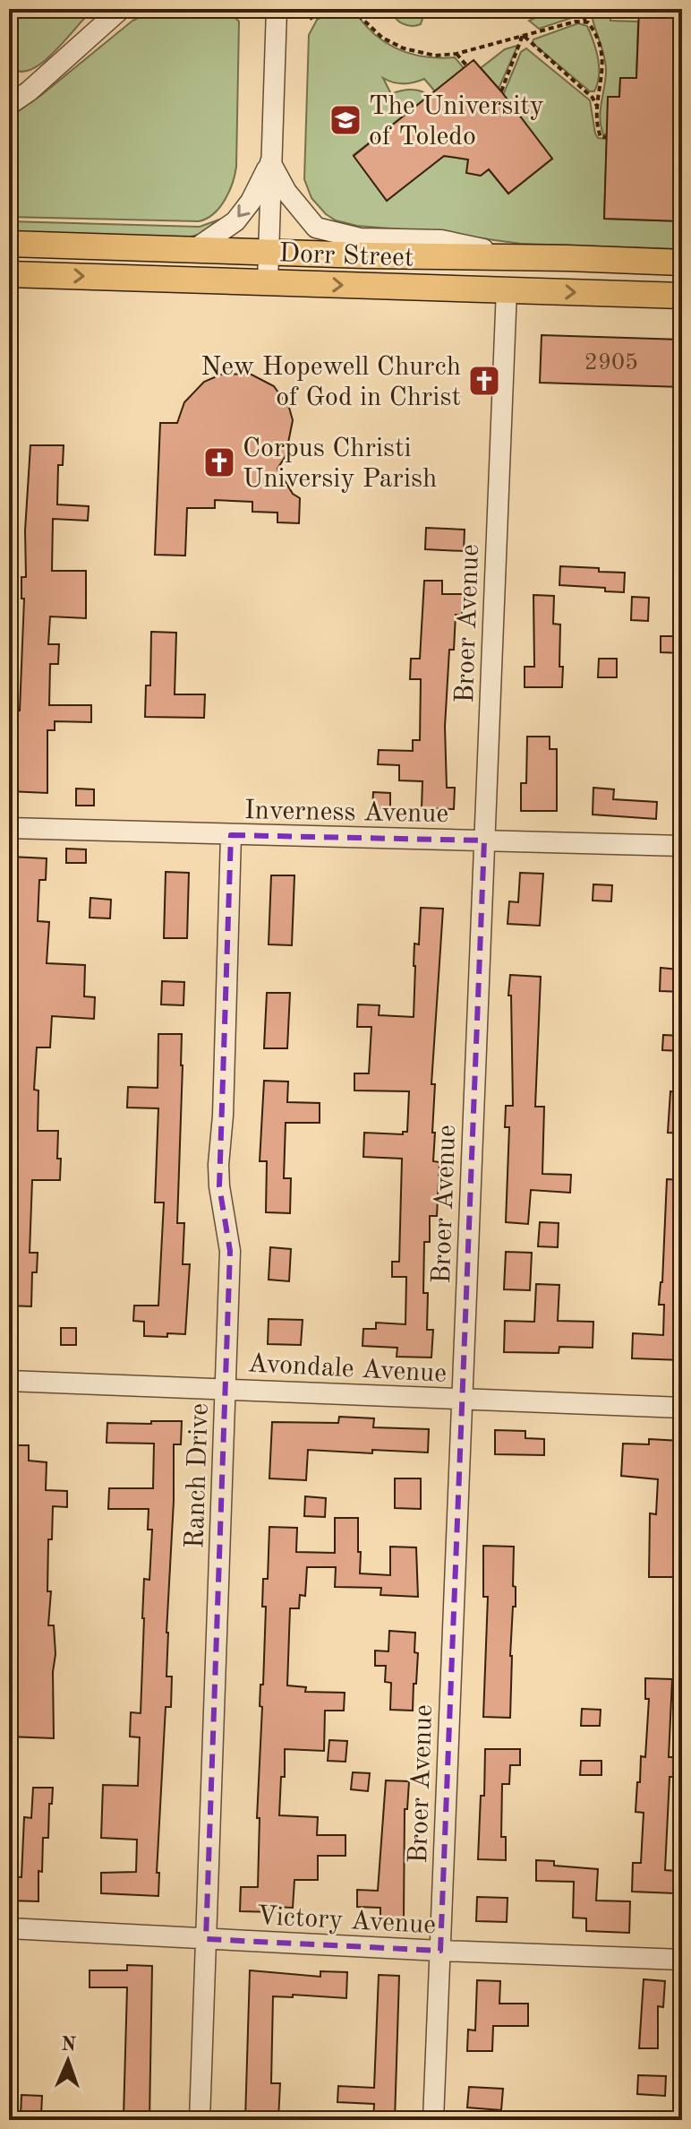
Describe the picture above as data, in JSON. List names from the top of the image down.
{
  "streets": {
    "main road": ["Dorr Street"],
    "street": [
      "Broer Avenue",
      "Inverness Avenue",
      "Avondale Avenue",
      "Ranch Drive",
      "Victory Avenue"
    ]
  },
  "crossings": [
    ["Dorr Street", "Broer Avenue"],
    ["Broer Avenue", "Inverness Avenue"],
    ["Broer Avenue", "Avondale Avenue"],
    ["Broer Avenue", "Victory Avenue"],
    ["Inverness Avenue", "Ranch Drive"],
    ["Avondale Avenue", "Ranch Drive"],
    ["Ranch Drive", "Victory Avenue"]
  ],
  "places": {
    "school or university": ["The University of Toledo"],
    "church": ["New Hopewell Church of God in Christ", "Corpus Christi Universiy Parish"]
  },
  "house_numbers": ["2905"],
  "north": "top"
}
